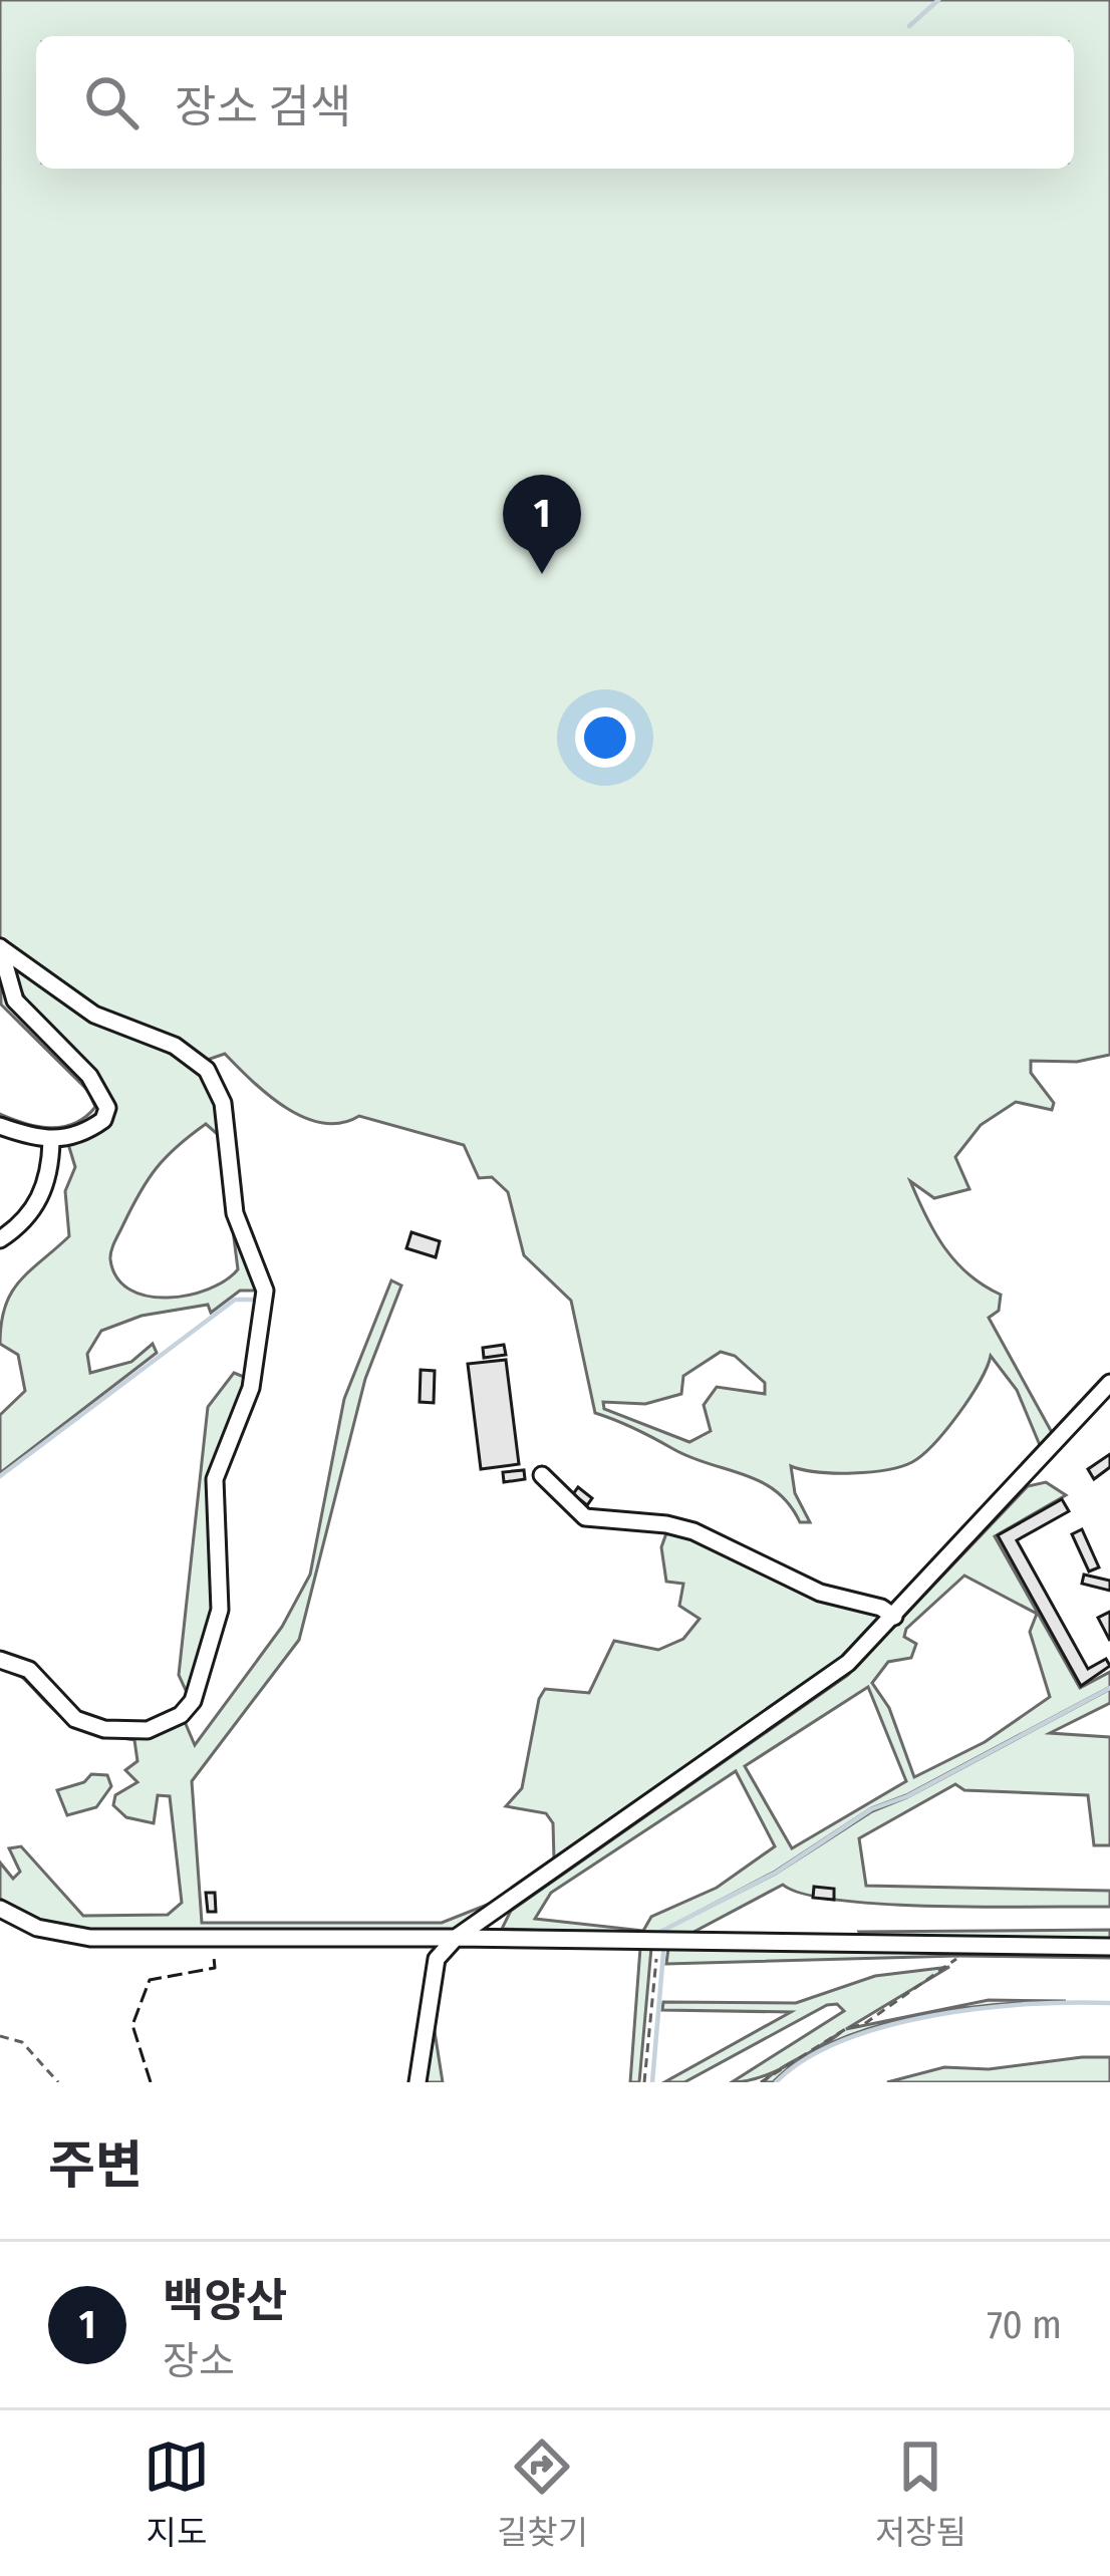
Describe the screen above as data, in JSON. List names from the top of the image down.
{
  "page": {
    "search": "장소 검색",
    "pins": "1",
    "heading": "주변",
    "list": [
      {
        "mark": "1",
        "name": "백양산",
        "note": "장소",
        "value": "70 m"
      }
    ],
    "nav": ["지도", "길찾기", "저장됨"]
  }
}
